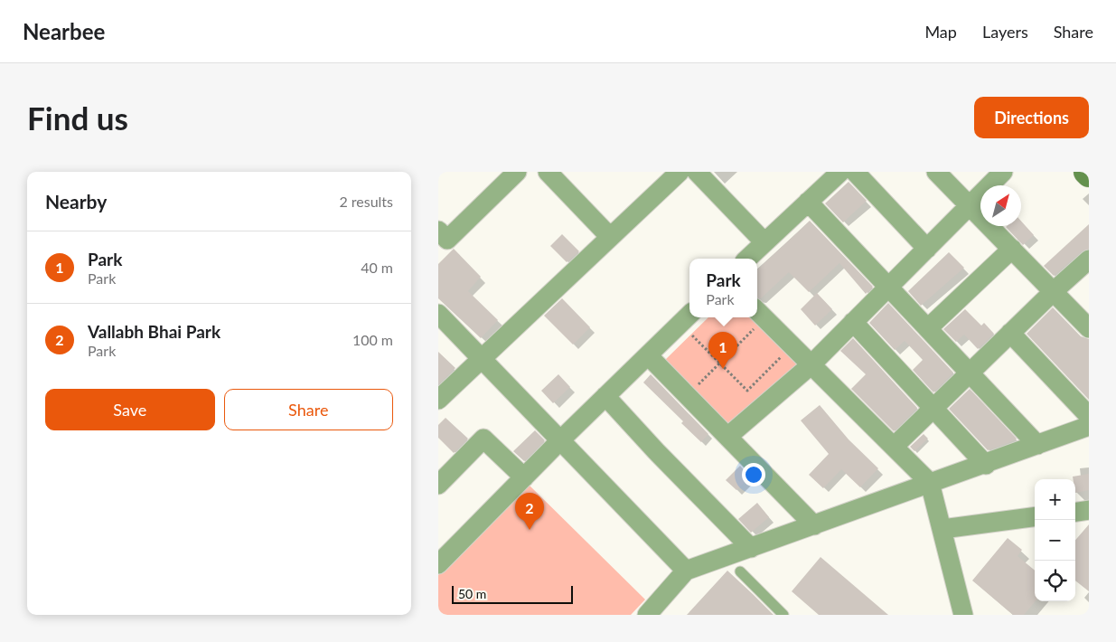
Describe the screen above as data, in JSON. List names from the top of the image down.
{
  "scale_bar": "50 m",
  "north": "top right",
  "page": {
    "header": "Nearbee",
    "nav": ["Map", "Layers", "Share"],
    "buttons": [
      "Directions",
      ["Save", "Share"]
    ],
    "title": "Find us",
    "heading": ["Nearby", "2 results"],
    "list": [
      {
        "mark": "1",
        "name": "Park",
        "note": "Park",
        "value": "40 m"
      },
      {
        "mark": "2",
        "name": "Vallabh Bhai Park",
        "note": "Park",
        "value": "100 m"
      }
    ],
    "popup": ["Park", "Park"],
    "pins": ["1", "2"],
    "map_buttons": ["+", "−"],
    "scale": "50 m"
  }
}
